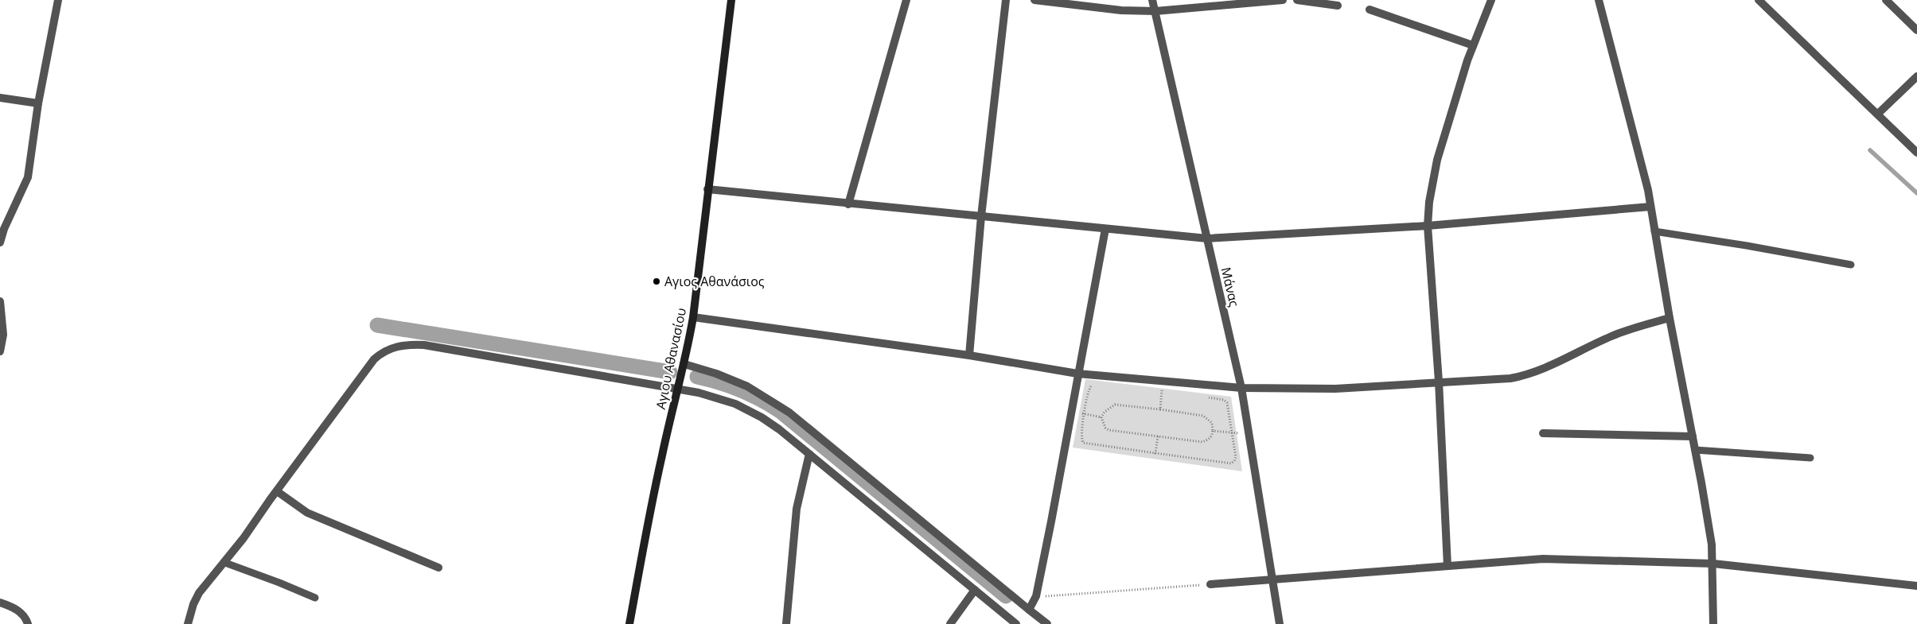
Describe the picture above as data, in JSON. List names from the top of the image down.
{
  "streets": {
    "main road": ["Αγιου Αθανασίου"],
    "street": ["Μάνας"]
  },
  "places": ["Αγιος Αθανάσιος"]
}
